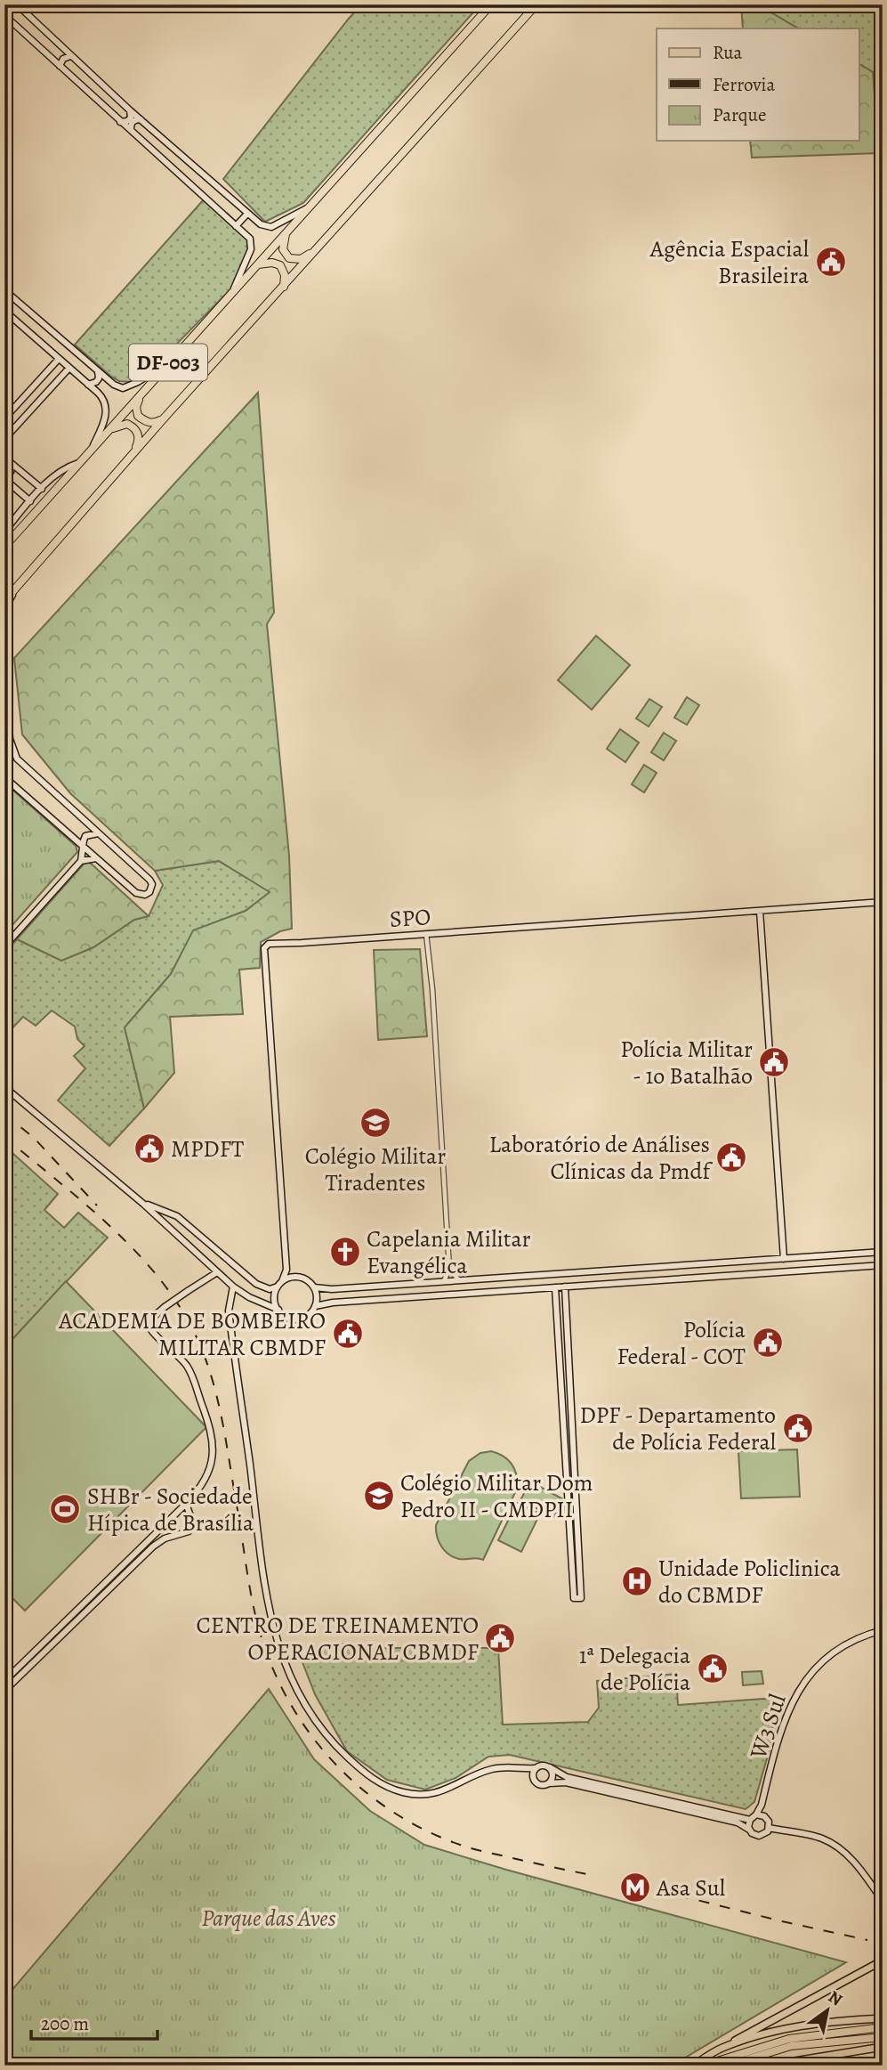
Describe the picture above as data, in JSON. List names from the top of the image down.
{
  "streets": {
    "highway": ["DF-003"],
    "street": ["SPO", "W3 Sul"]
  },
  "parks": ["Parque das Aves"],
  "places": {
    "public building": [
      "Agência Espacial Brasileira",
      "Polícia Militar - 1o Batalhão",
      "MPDFT",
      "Laboratório de Análises Clínicas da Pmdf",
      "ACADEMIA DE BOMBEIRO MILITAR CBMDF",
      "Polícia Federal - COT",
      "DPF - Departamento de Polícia Federal",
      "CENTRO DE TREINAMENTO OPERACIONAL CBMDF",
      "1ª Delegacia de Polícia"
    ],
    "school or university": ["Colégio Militar Tiradentes", "Colégio Militar Dom Pedro II - CMDPII"],
    "church": ["Capelania Militar Evangélica"],
    "sports": ["SHBr - Sociedade Hípica de Brasília"],
    "hospital": ["Unidade Policlinica do CBMDF"],
    "metro station": ["Asa Sul"]
  },
  "legend": ["Rua", "Ferrovia", "Parque"],
  "scale_bar": "200 m",
  "north": "top right"
}
